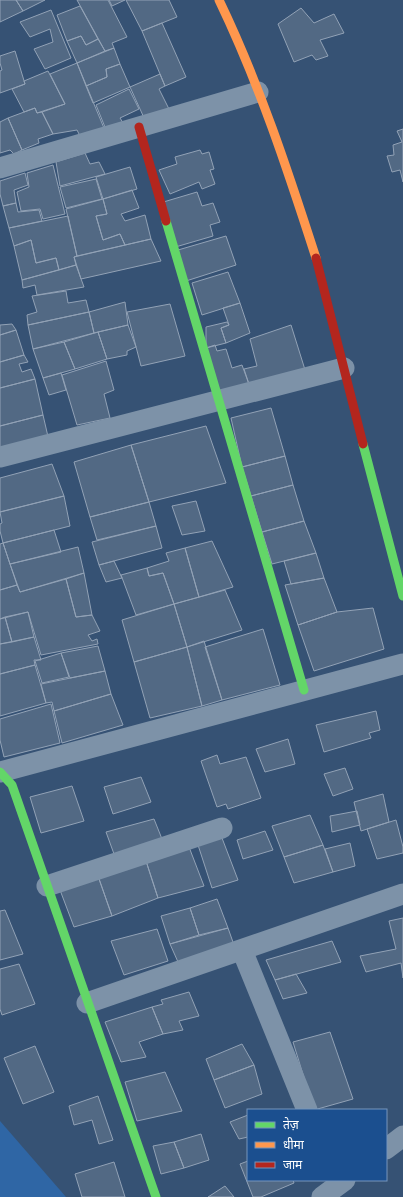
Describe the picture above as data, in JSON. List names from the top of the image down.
{
  "legend": ["तेज़", "धीमा", "जाम"]
}
